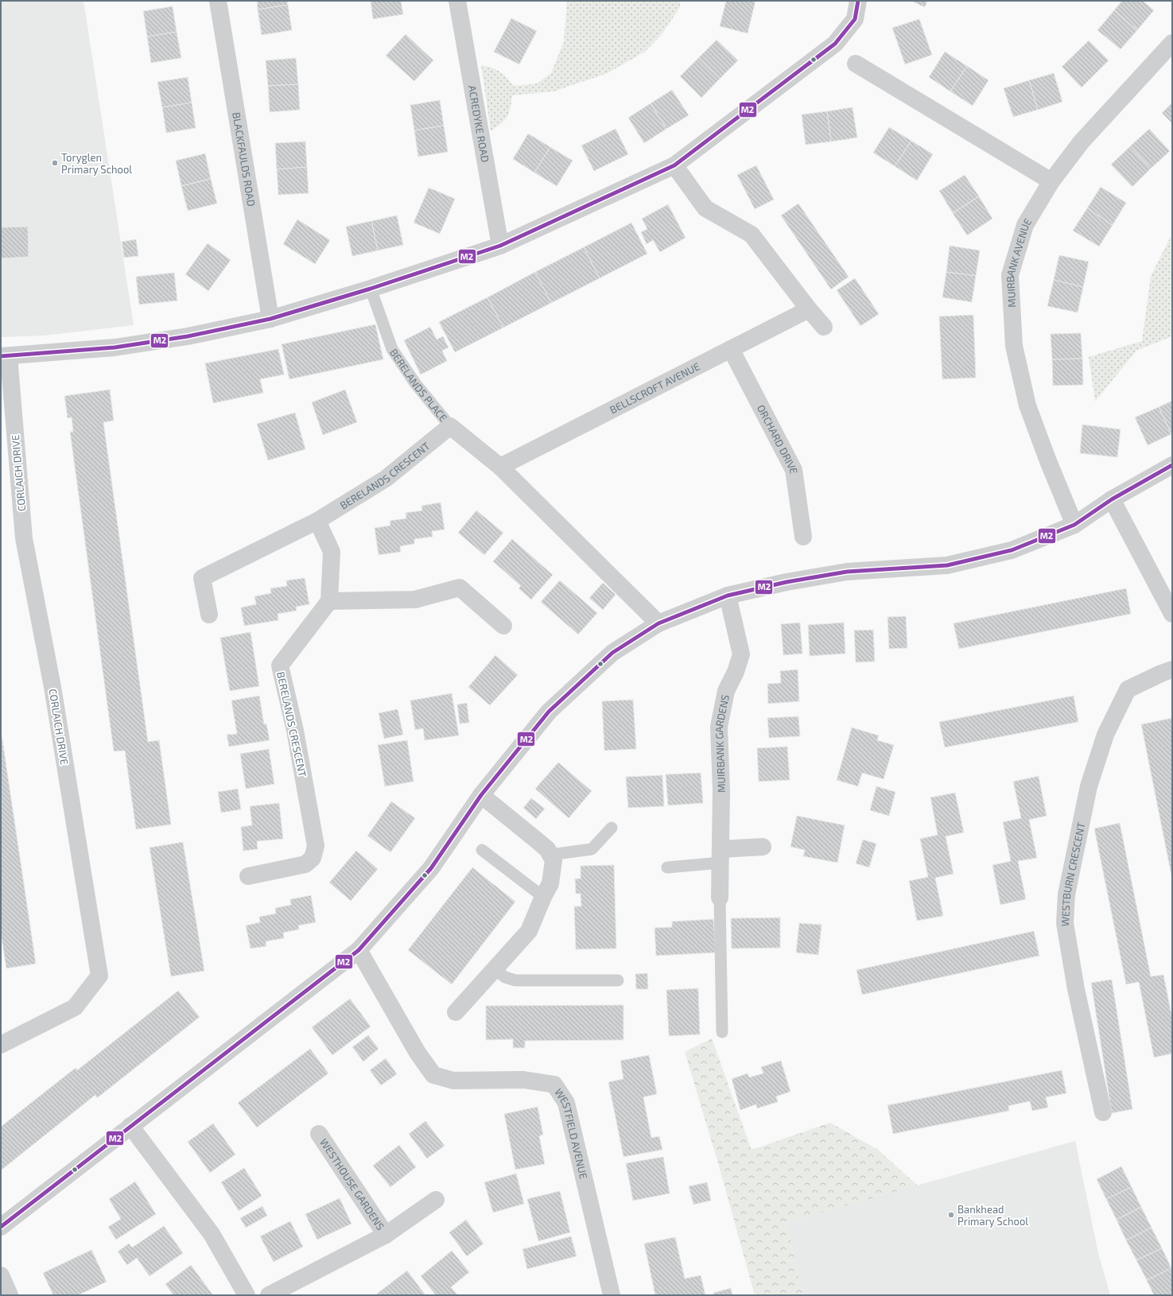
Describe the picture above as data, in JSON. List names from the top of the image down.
{
  "streets": {
    "street": [
      "ACREDYKE ROAD",
      "BLACKFAULDS ROAD",
      "MUIRBANK AVENUE",
      "BERELANDS PLACE",
      "BELLSCROFT AVENUE",
      "ORCHARD DRIVE",
      "CORLAICH DRIVE",
      "BERELANDS CRESCENT",
      "MUIRBANK GARDENS",
      "WESTBURN CRESCENT",
      "WESTFIELD AVENUE",
      "WESTHOUSE GARDENS"
    ]
  },
  "crossings": [
    ["BERELANDS PLACE", "BELLSCROFT AVENUE"],
    ["BERELANDS PLACE", "BERELANDS CRESCENT"],
    ["BELLSCROFT AVENUE", "ORCHARD DRIVE"]
  ],
  "places": ["Toryglen Primary School", "Bankhead Primary School"],
  "lines": ["transit line M2"]
}
